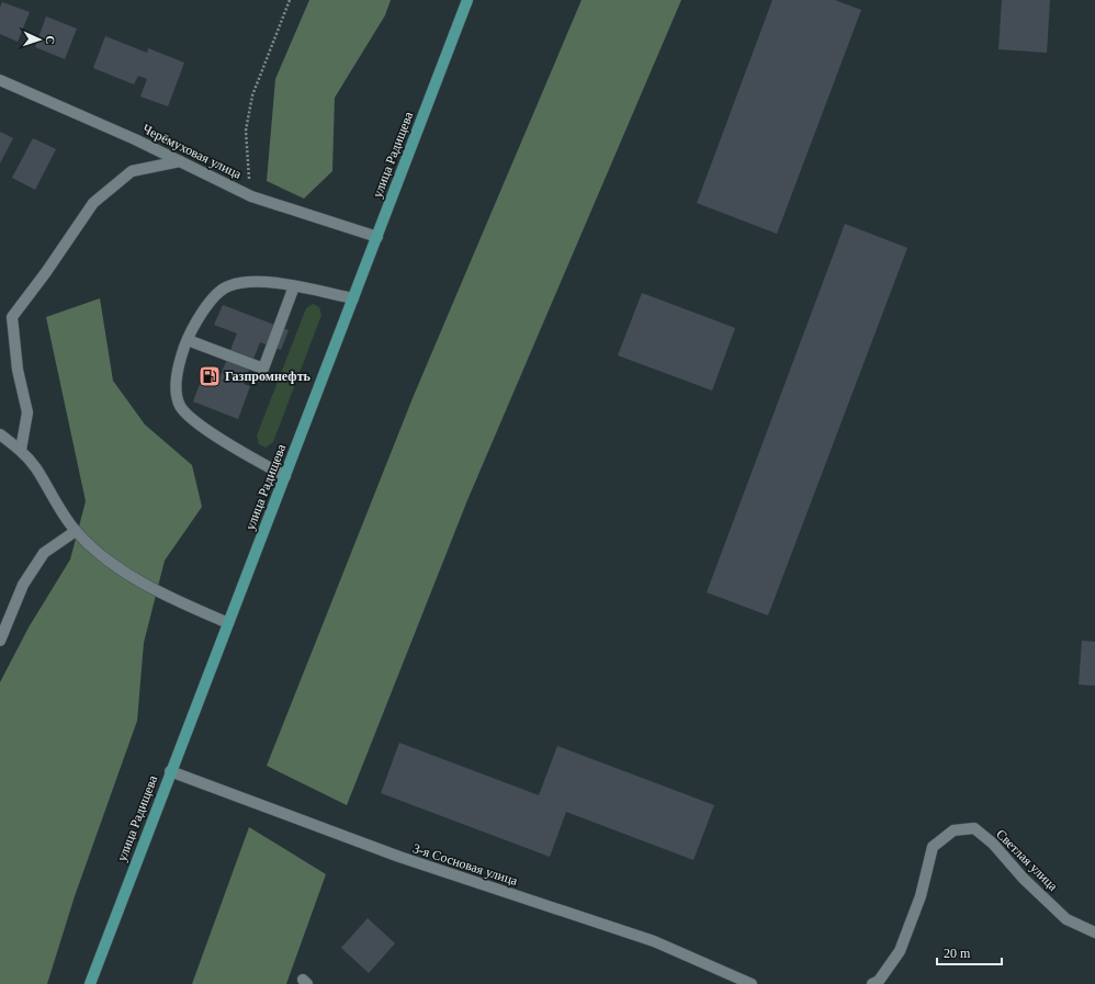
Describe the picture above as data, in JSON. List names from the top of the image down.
{
  "streets": {
    "main road": ["улица Радищева"],
    "street": ["Черёмуховая улица", "Светлая улица", "3-я Сосновая улица"]
  },
  "crossings": [
    ["Черёмуховая улица", "улица Радищева"],
    ["улица Радищева", "3-я Сосновая улица"]
  ],
  "places": {
    "fuel station": ["Газпромнефть"]
  },
  "scale_bar": "20 m",
  "north": "right"
}
